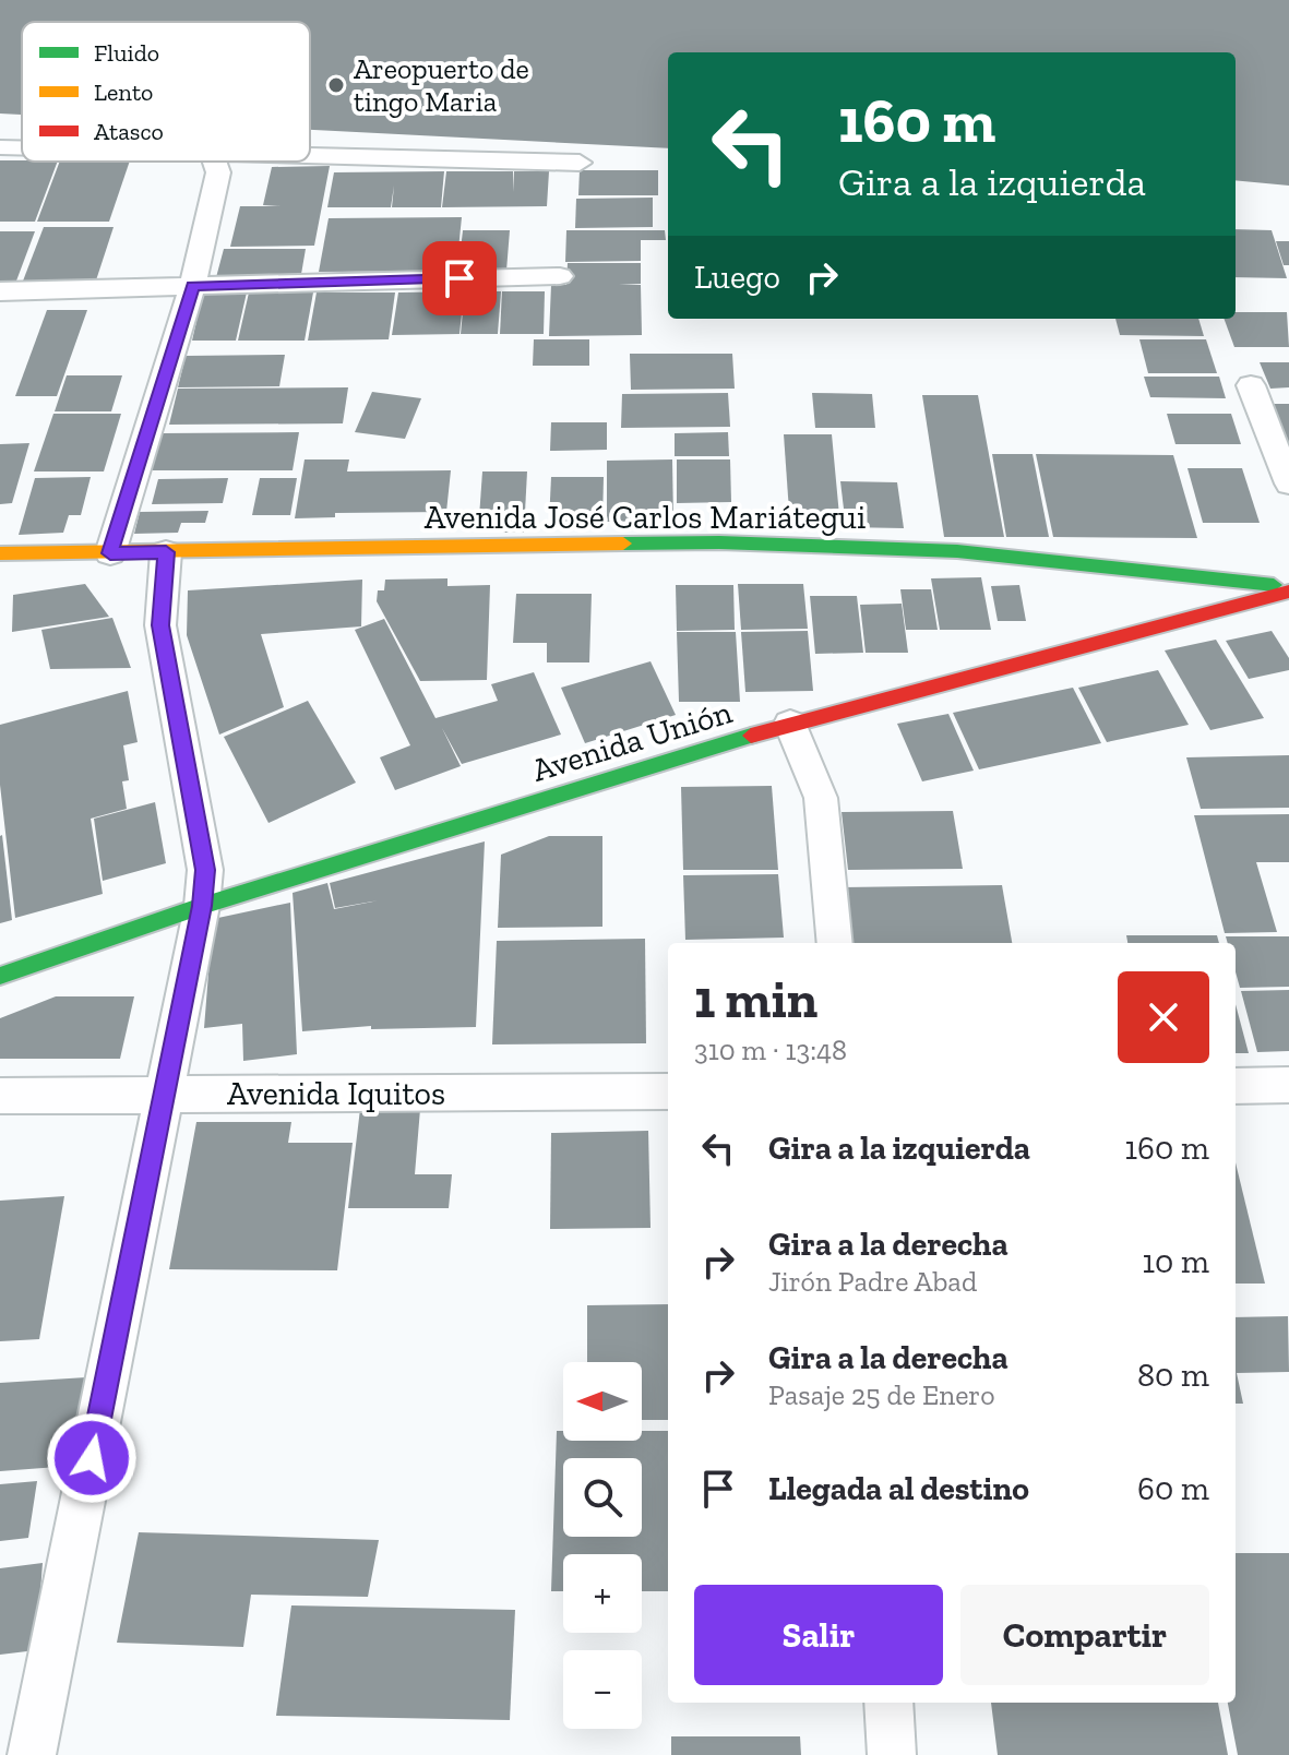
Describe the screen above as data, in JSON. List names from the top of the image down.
{
  "streets": {
    "street": ["Avenida José Carlos Mariátegui", "Avenida Unión", "Avenida Iquitos"]
  },
  "crossings": [
    ["Avenida José Carlos Mariátegui", "Avenida Unión"]
  ],
  "places": ["Areopuerto de tingo Maria"],
  "legend": ["Fluido", "Lento", "Atasco"],
  "north": "left",
  "page": {
    "turn": ["160 m", "Gira a la izquierda"],
    "then": "Luego",
    "heading": ["1 min", "310 m · 13:48"],
    "list": [
      {
        "name": "Gira a la izquierda",
        "value": "160 m"
      },
      {
        "name": "Gira a la derecha",
        "note": "Jirón Padre Abad",
        "value": "10 m"
      },
      {
        "name": "Gira a la derecha",
        "note": "Pasaje 25 de Enero",
        "value": "80 m"
      },
      {
        "name": "Llegada al destino",
        "value": "60 m"
      }
    ],
    "map_buttons": ["+", "−"],
    "buttons": ["Salir", "Compartir"]
  }
}
